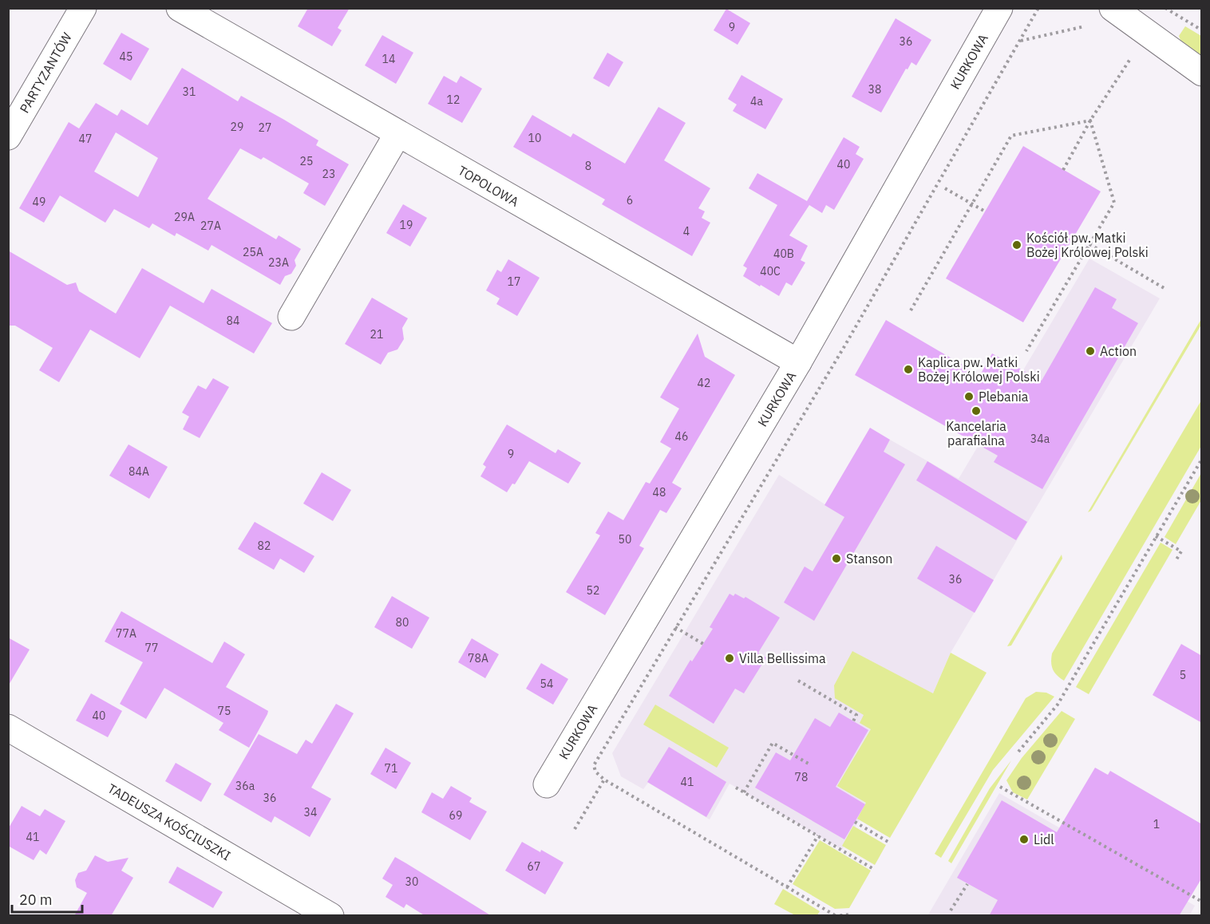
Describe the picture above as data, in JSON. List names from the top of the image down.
{
  "streets": {
    "street": [
      "KURKOWA",
      "PARTYZANTÓW",
      "TOPOLOWA",
      "TADEUSZA KOŚCIUSZKI"
    ]
  },
  "crossings": [
    ["KURKOWA", "TOPOLOWA"]
  ],
  "places": [
    "Kościół pw. Matki Bożej Królowej Polski",
    "Action",
    "Kaplica pw. Matki Bożej Królowej Polski",
    "Plebania",
    "Kancelaria parafialna",
    "Stanson",
    "Villa Bellissima",
    "Lidl"
  ],
  "house_numbers": [
    "9",
    "36",
    "45",
    "14",
    "38",
    "31",
    "12",
    "4a",
    "29",
    "27",
    "10",
    "47",
    "25",
    "40",
    "8",
    "23",
    "6",
    "49",
    "29A",
    "19",
    "27A",
    "4",
    "25A",
    "40B",
    "23A",
    "40C",
    "17",
    "84",
    "21",
    "42",
    "46",
    "34a",
    "9",
    "84A",
    "48",
    "50",
    "82",
    "36",
    "52",
    "80",
    "77A",
    "77",
    "78A",
    "5",
    "54",
    "75",
    "40",
    "71",
    "78",
    "41",
    "36a",
    "36",
    "34",
    "69",
    "1",
    "41",
    "67",
    "30"
  ],
  "scale_bar": "20 m"
}
